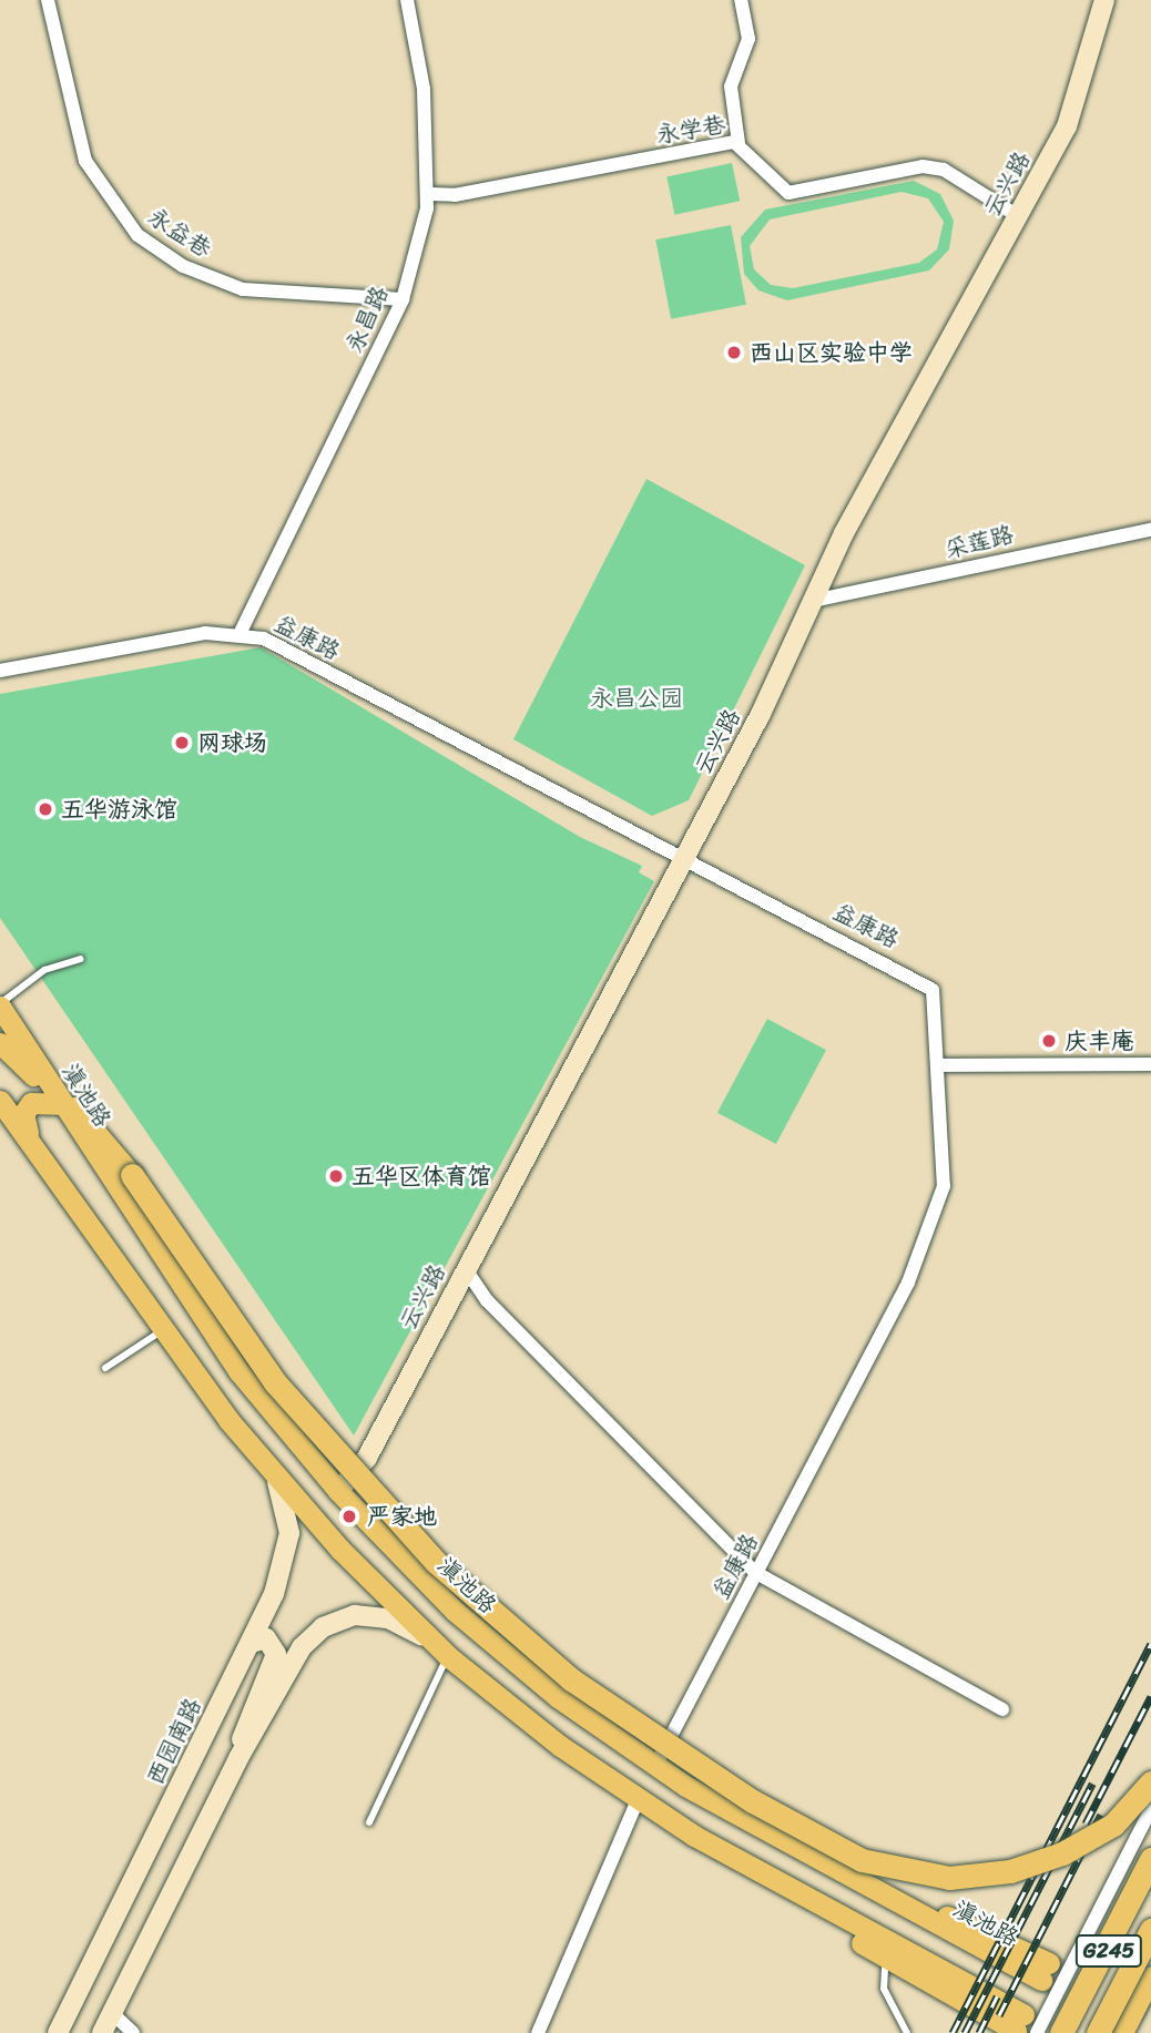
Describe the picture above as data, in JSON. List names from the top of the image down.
{
  "streets": {
    "main road": ["滇池路", "G245"],
    "street": [
      "永学巷",
      "云兴路",
      "永益巷",
      "永昌路",
      "采莲路",
      "益康路",
      "西园南路"
    ]
  },
  "crossings": [
    ["永学巷", "云兴路"],
    ["永学巷", "永昌路"],
    ["云兴路", "采莲路"],
    ["云兴路", "益康路"],
    ["云兴路", "滇池路"],
    ["永益巷", "永昌路"],
    ["永昌路", "益康路"],
    ["益康路", "滇池路"]
  ],
  "parks": ["永昌公园"],
  "places": [
    "西山区实验中学",
    "网球场",
    "五华游泳馆",
    "庆丰庵",
    "五华区体育馆",
    "严家地"
  ]
}
